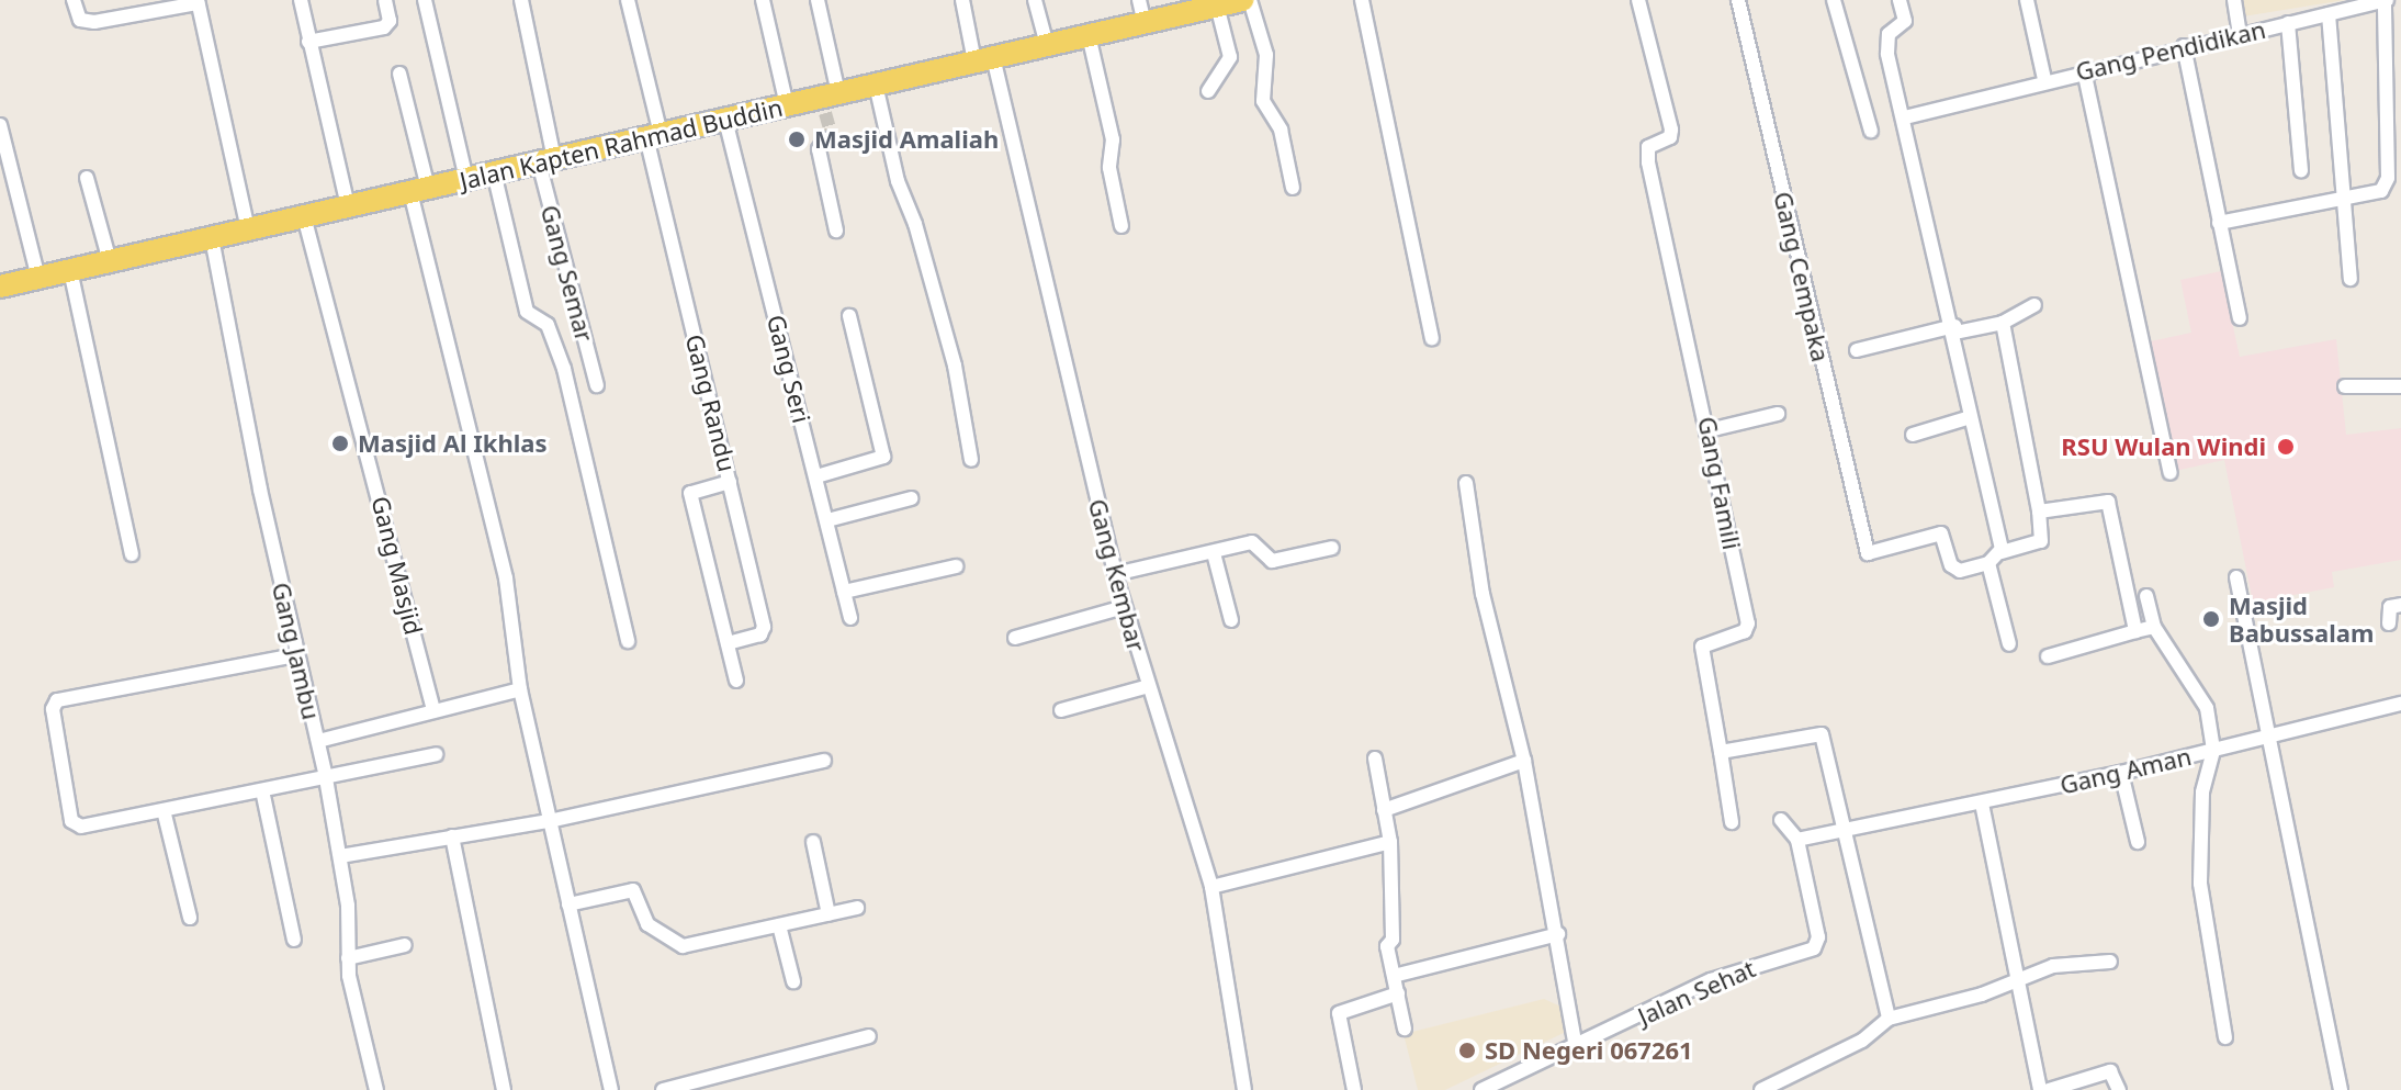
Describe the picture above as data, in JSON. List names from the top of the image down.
{
  "streets": {
    "main road": ["Jalan Kapten Rahmad Buddin"],
    "street": [
      "Gang Pendidikan",
      "Gang Semar",
      "Gang Cempaka",
      "Gang Seri",
      "Gang Randu",
      "Gang Famili",
      "Gang Masjid",
      "Gang Kembar",
      "Gang Jambu",
      "Gang Aman",
      "Jalan Sehat"
    ]
  },
  "crossings": [
    ["Jalan Kapten Rahmad Buddin", "Gang Semar"],
    ["Jalan Kapten Rahmad Buddin", "Gang Seri"],
    ["Jalan Kapten Rahmad Buddin", "Gang Randu"],
    ["Jalan Kapten Rahmad Buddin", "Gang Masjid"],
    ["Jalan Kapten Rahmad Buddin", "Gang Kembar"],
    ["Jalan Kapten Rahmad Buddin", "Gang Jambu"]
  ],
  "places": [
    "Masjid Amaliah",
    "Masjid Al Ikhlas",
    "RSU Wulan Windi",
    "Masjid Babussalam",
    "SD Negeri 067261"
  ]
}
